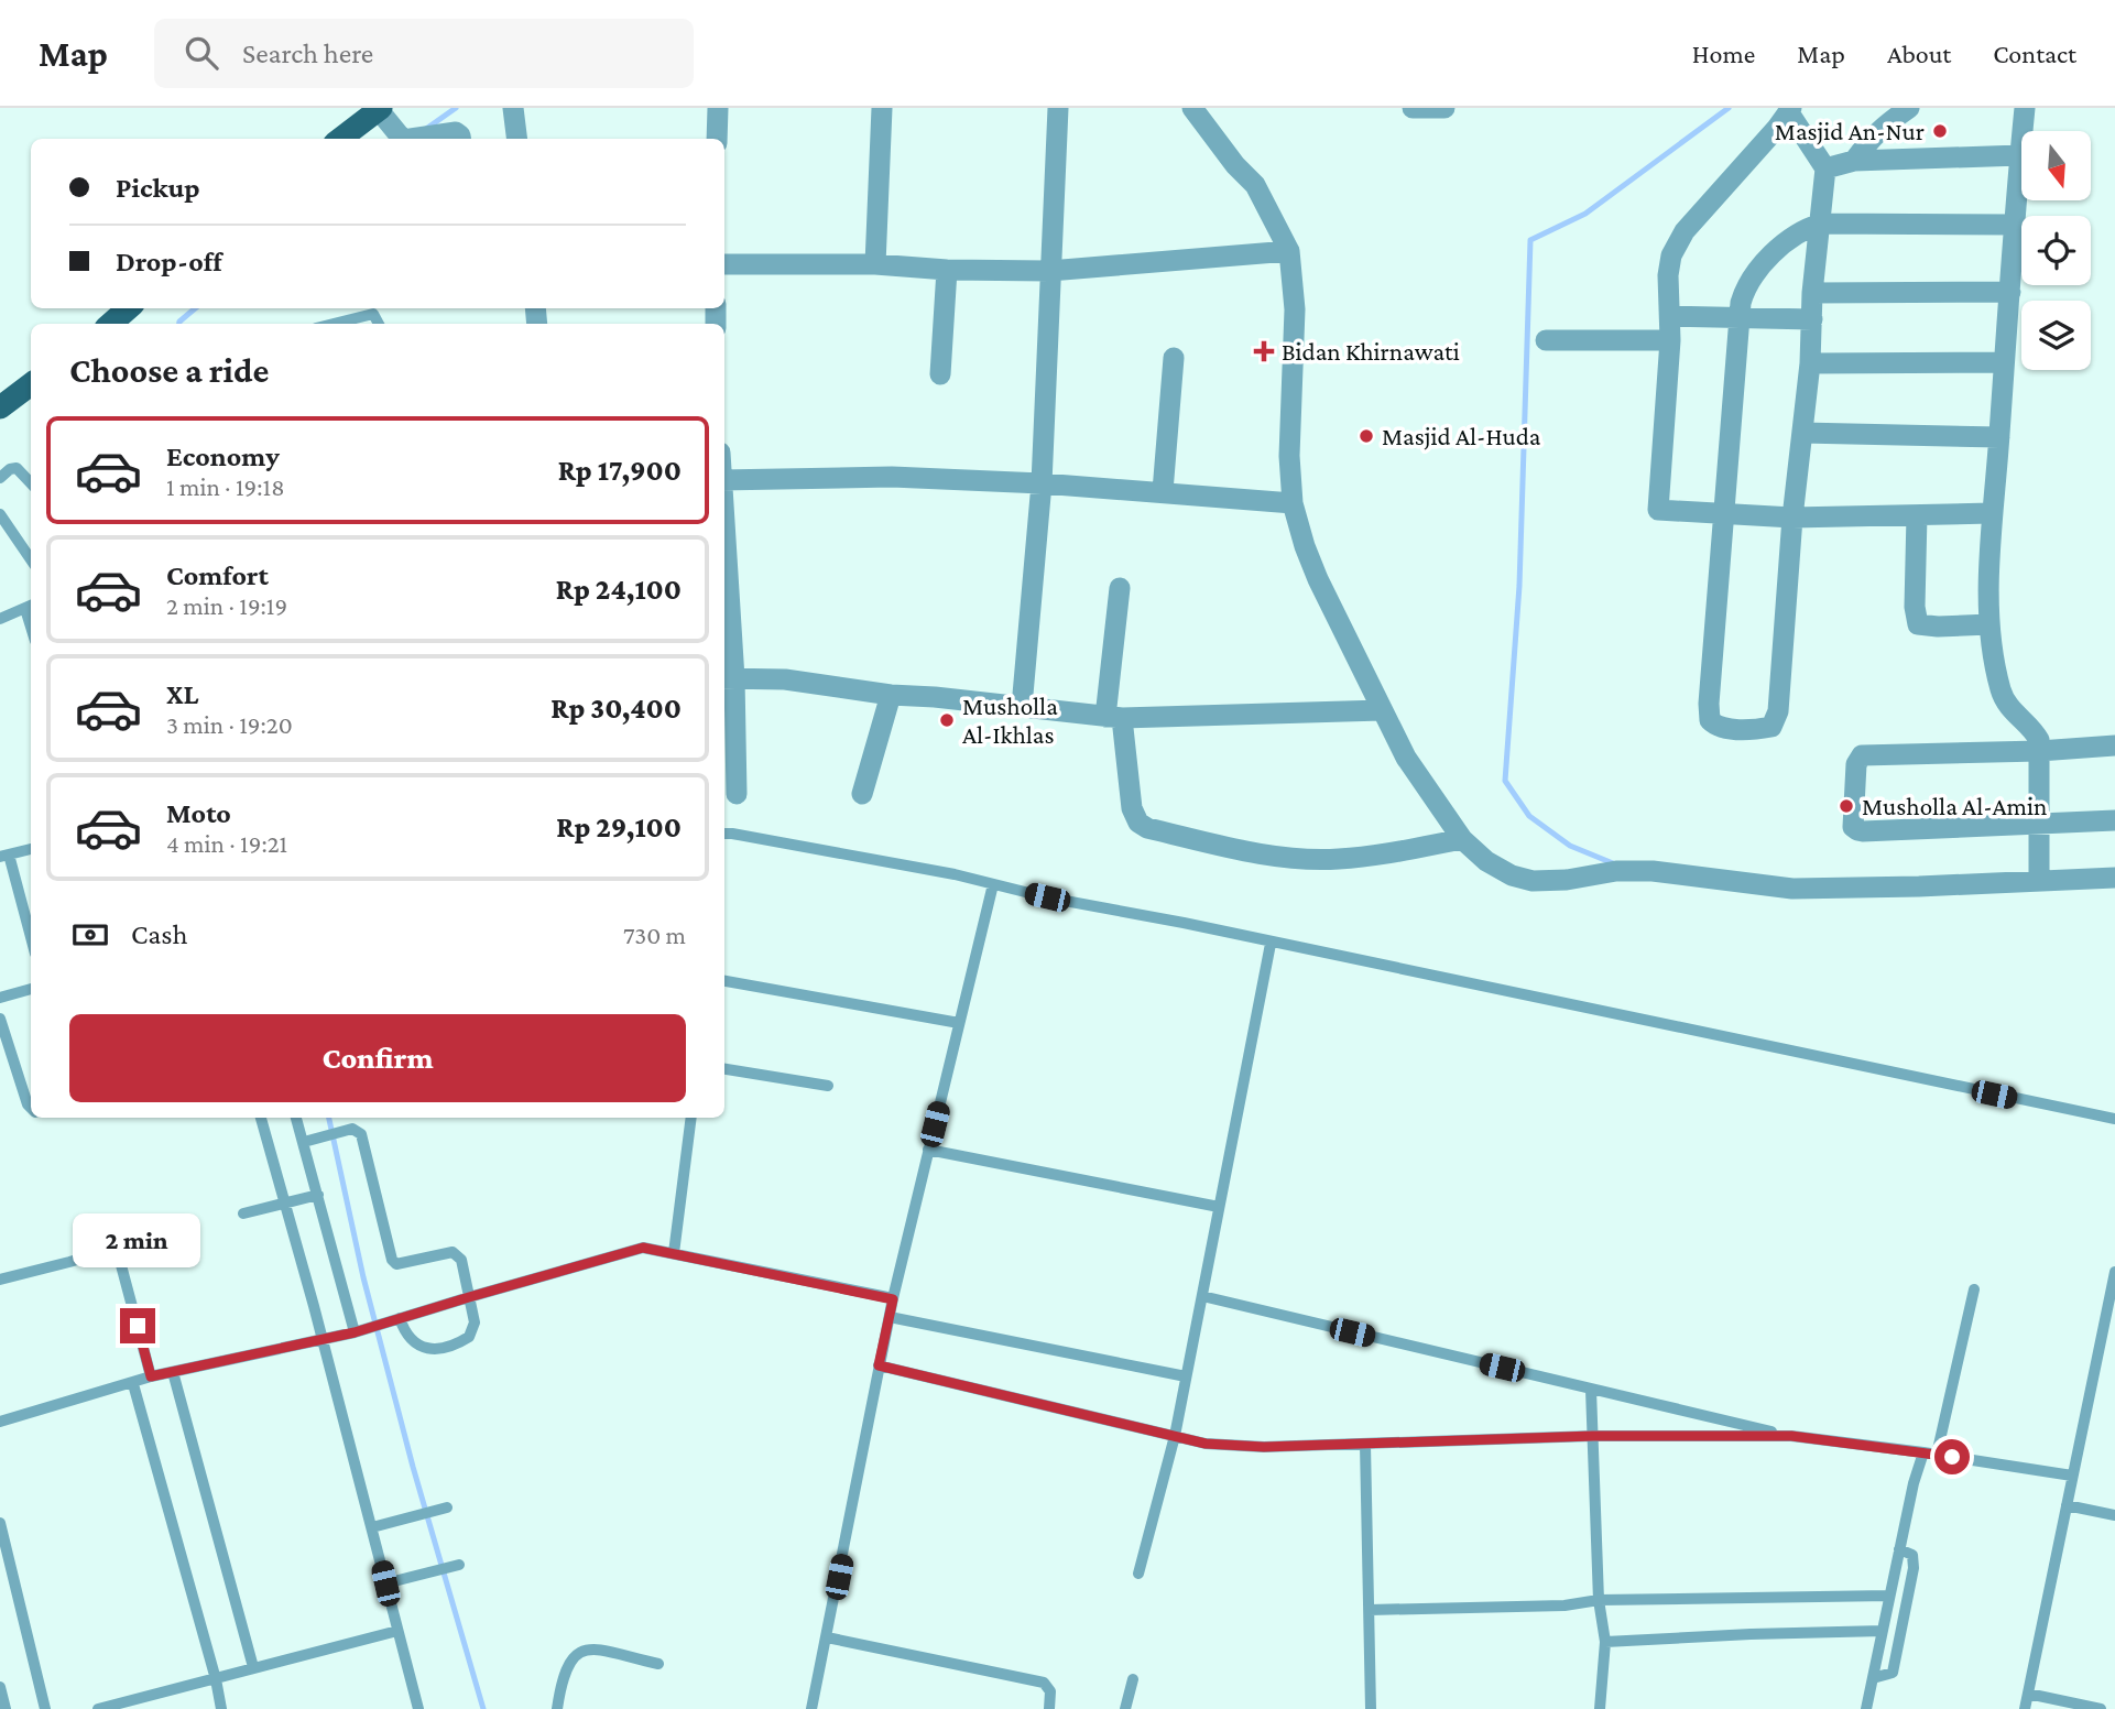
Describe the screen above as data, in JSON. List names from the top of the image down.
{
  "places": {
    "other": [
      "Masjid An-Nur",
      "Masjid Al-Huda",
      "Musholla Al-Ikhlas",
      "Musholla Al-Amin"
    ],
    "health": ["Bidan Khirnawati"]
  },
  "north": "bottom",
  "page": {
    "header": "Map",
    "search": "Search here",
    "nav": [
      "Home",
      "Map",
      "About",
      "Contact"
    ],
    "banner": ["Pickup", "Drop-off"],
    "heading": "Choose a ride",
    "list": [
      {
        "name": "Economy",
        "note": "1 min · 19:18",
        "value": "Rp 17,900"
      },
      {
        "name": "Comfort",
        "note": "2 min · 19:19",
        "value": "Rp 24,100"
      },
      {
        "name": "XL",
        "note": "3 min · 19:20",
        "value": "Rp 30,400"
      },
      {
        "name": "Moto",
        "note": "4 min · 19:21",
        "value": "Rp 29,100"
      }
    ],
    "pay": ["Cash", "730 m"],
    "buttons": "Confirm",
    "bubble": "2 min"
  }
}
